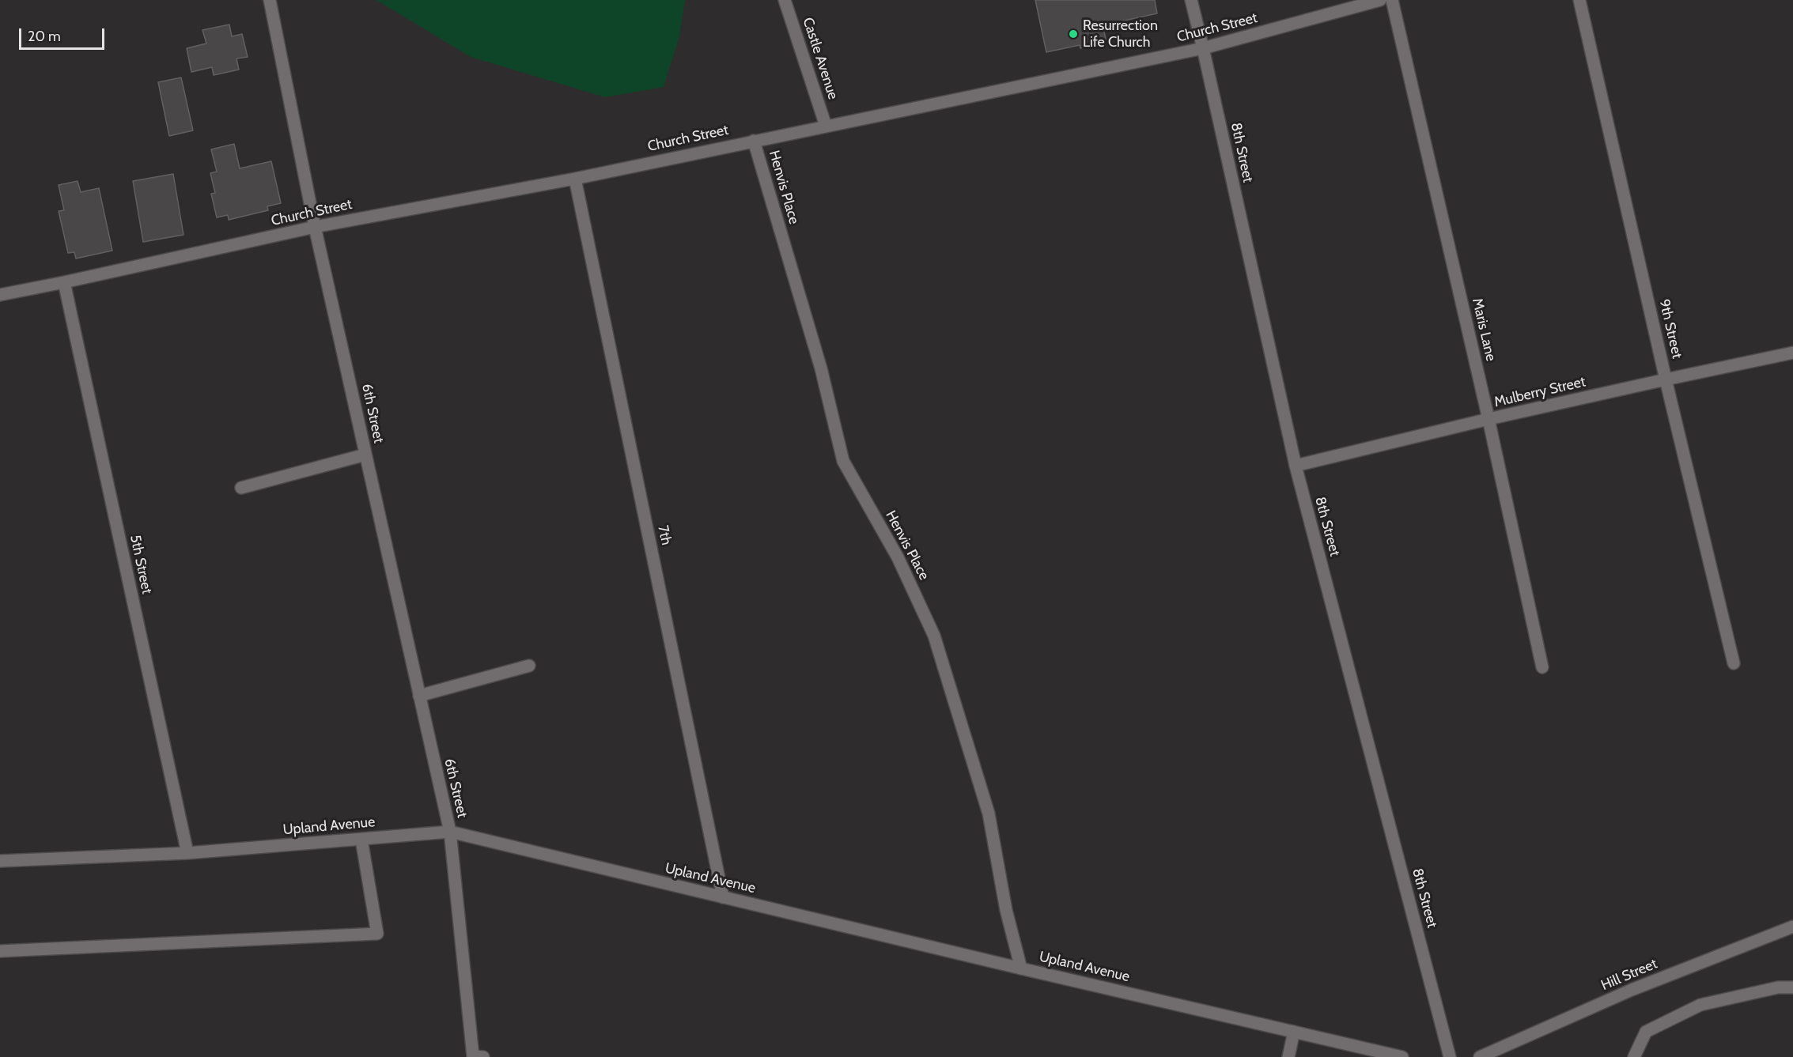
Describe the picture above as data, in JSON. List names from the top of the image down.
{
  "streets": {
    "street": [
      "Church Street",
      "Castle Avenue",
      "8th Street",
      "Henvis Place",
      "9th Street",
      "Maris Lane",
      "Mulberry Street",
      "6th Street",
      "7th",
      "5th Street",
      "Upland Avenue",
      "Hill Street"
    ]
  },
  "crossings": [
    ["Church Street", "Castle Avenue"],
    ["Church Street", "8th Street"],
    ["Church Street", "Henvis Place"],
    ["Church Street", "6th Street"],
    ["Church Street", "7th"],
    ["Church Street", "5th Street"],
    ["8th Street", "Mulberry Street"],
    ["Henvis Place", "Upland Avenue"],
    ["9th Street", "Mulberry Street"],
    ["Maris Lane", "Mulberry Street"],
    ["6th Street", "Upland Avenue"],
    ["7th", "Upland Avenue"],
    ["5th Street", "Upland Avenue"]
  ],
  "places": ["Resurrection Life Church"],
  "scale_bar": "20 m"
}
